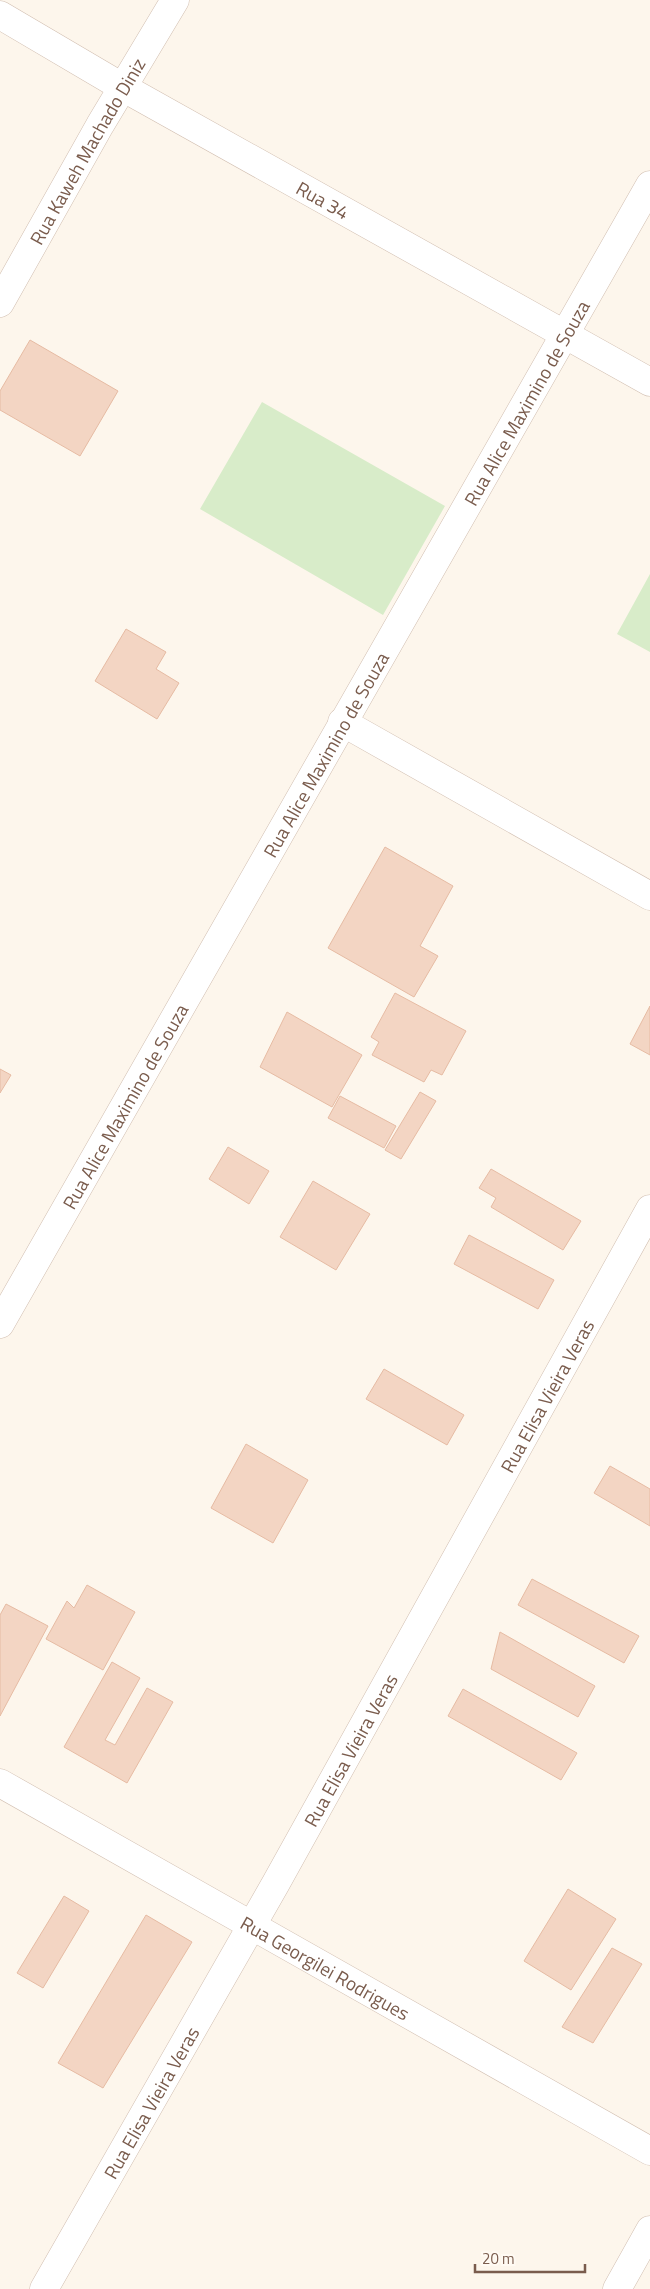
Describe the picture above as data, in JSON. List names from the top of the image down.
{
  "streets": {
    "street": [
      "Rua Kaweh Machado Diniz",
      "Rua 34",
      "Rua Alice Maximino de Souza",
      "Rua Elisa Vieira Veras",
      "Rua Georgilei Rodrigues"
    ]
  },
  "crossings": [
    ["Rua Kaweh Machado Diniz", "Rua 34"],
    ["Rua 34", "Rua Alice Maximino de Souza"],
    ["Rua Elisa Vieira Veras", "Rua Georgilei Rodrigues"]
  ],
  "scale_bar": "20 m"
}
